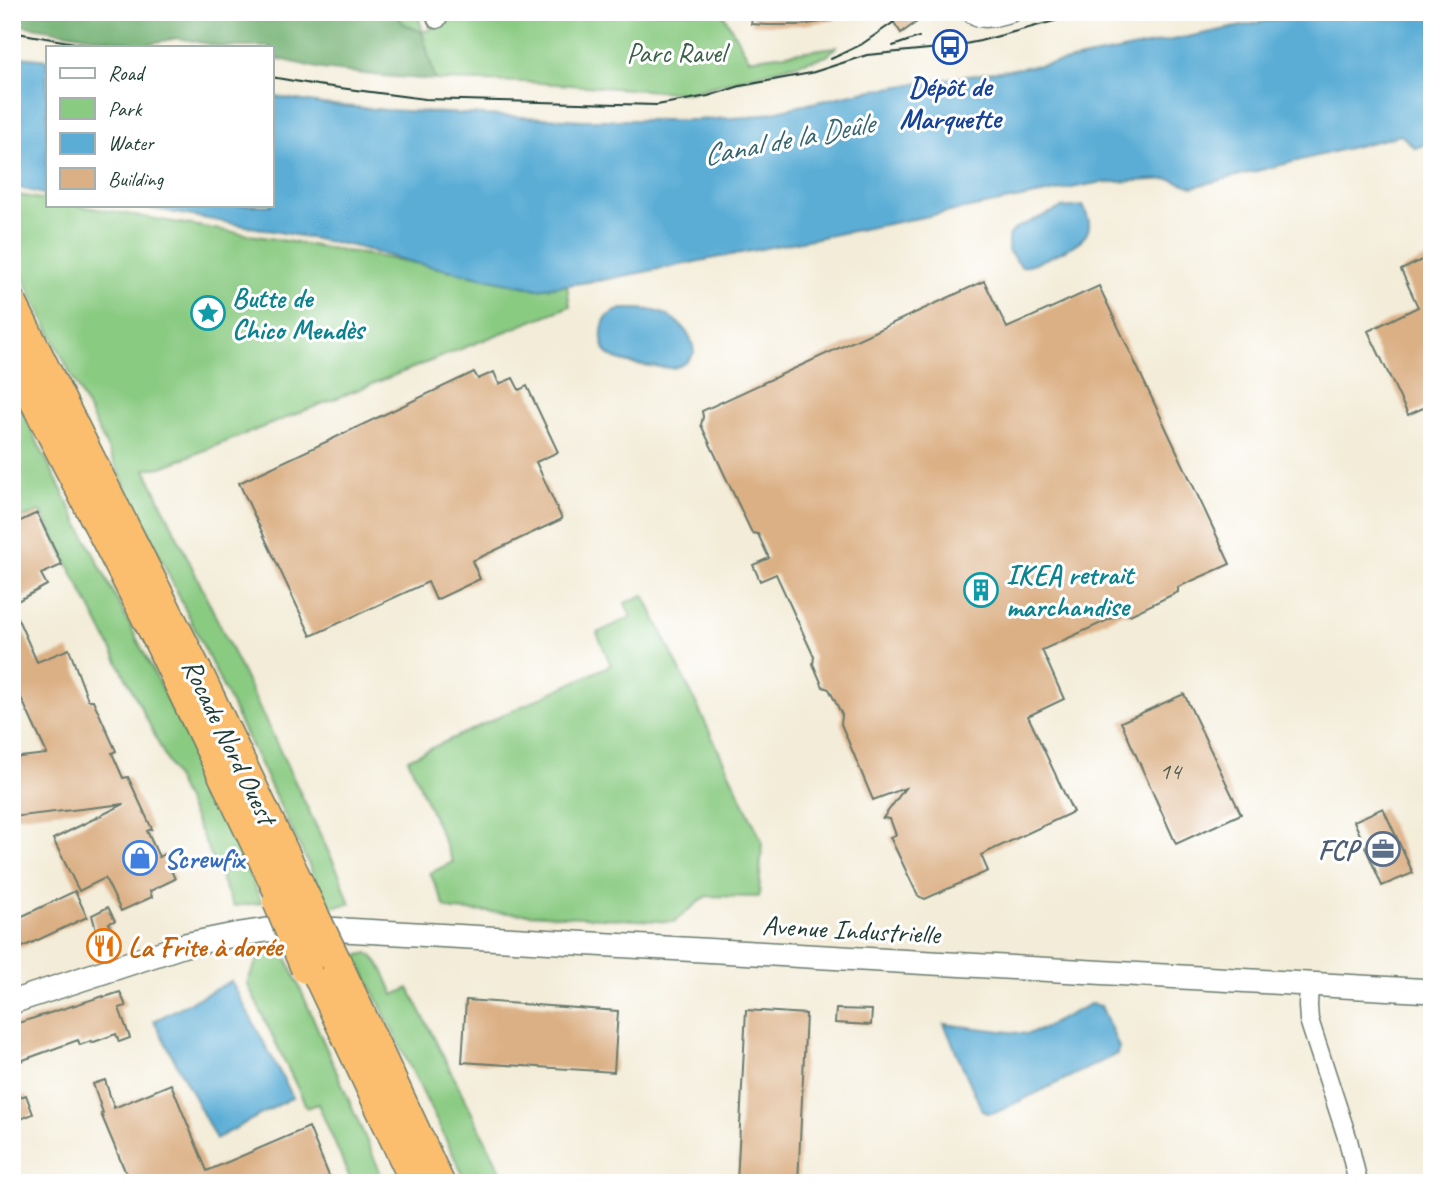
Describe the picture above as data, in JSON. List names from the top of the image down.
{
  "streets": {
    "highway": ["Rocade Nord Ouest"],
    "street": ["Avenue Industrielle"]
  },
  "water": ["Canal de la Deûle"],
  "parks": ["Parc Ravel"],
  "places": {
    "bus stop": ["Dépôt de Marquette"],
    "place": ["Butte de Chico Mendès"],
    "building": ["IKEA retrait marchandise"],
    "office": ["FCP"],
    "shop": ["Screwfix"],
    "restaurant": ["La Frite à dorée"]
  },
  "house_numbers": ["14"],
  "legend": [
    "Road",
    "Park",
    "Water",
    "Building"
  ]
}
